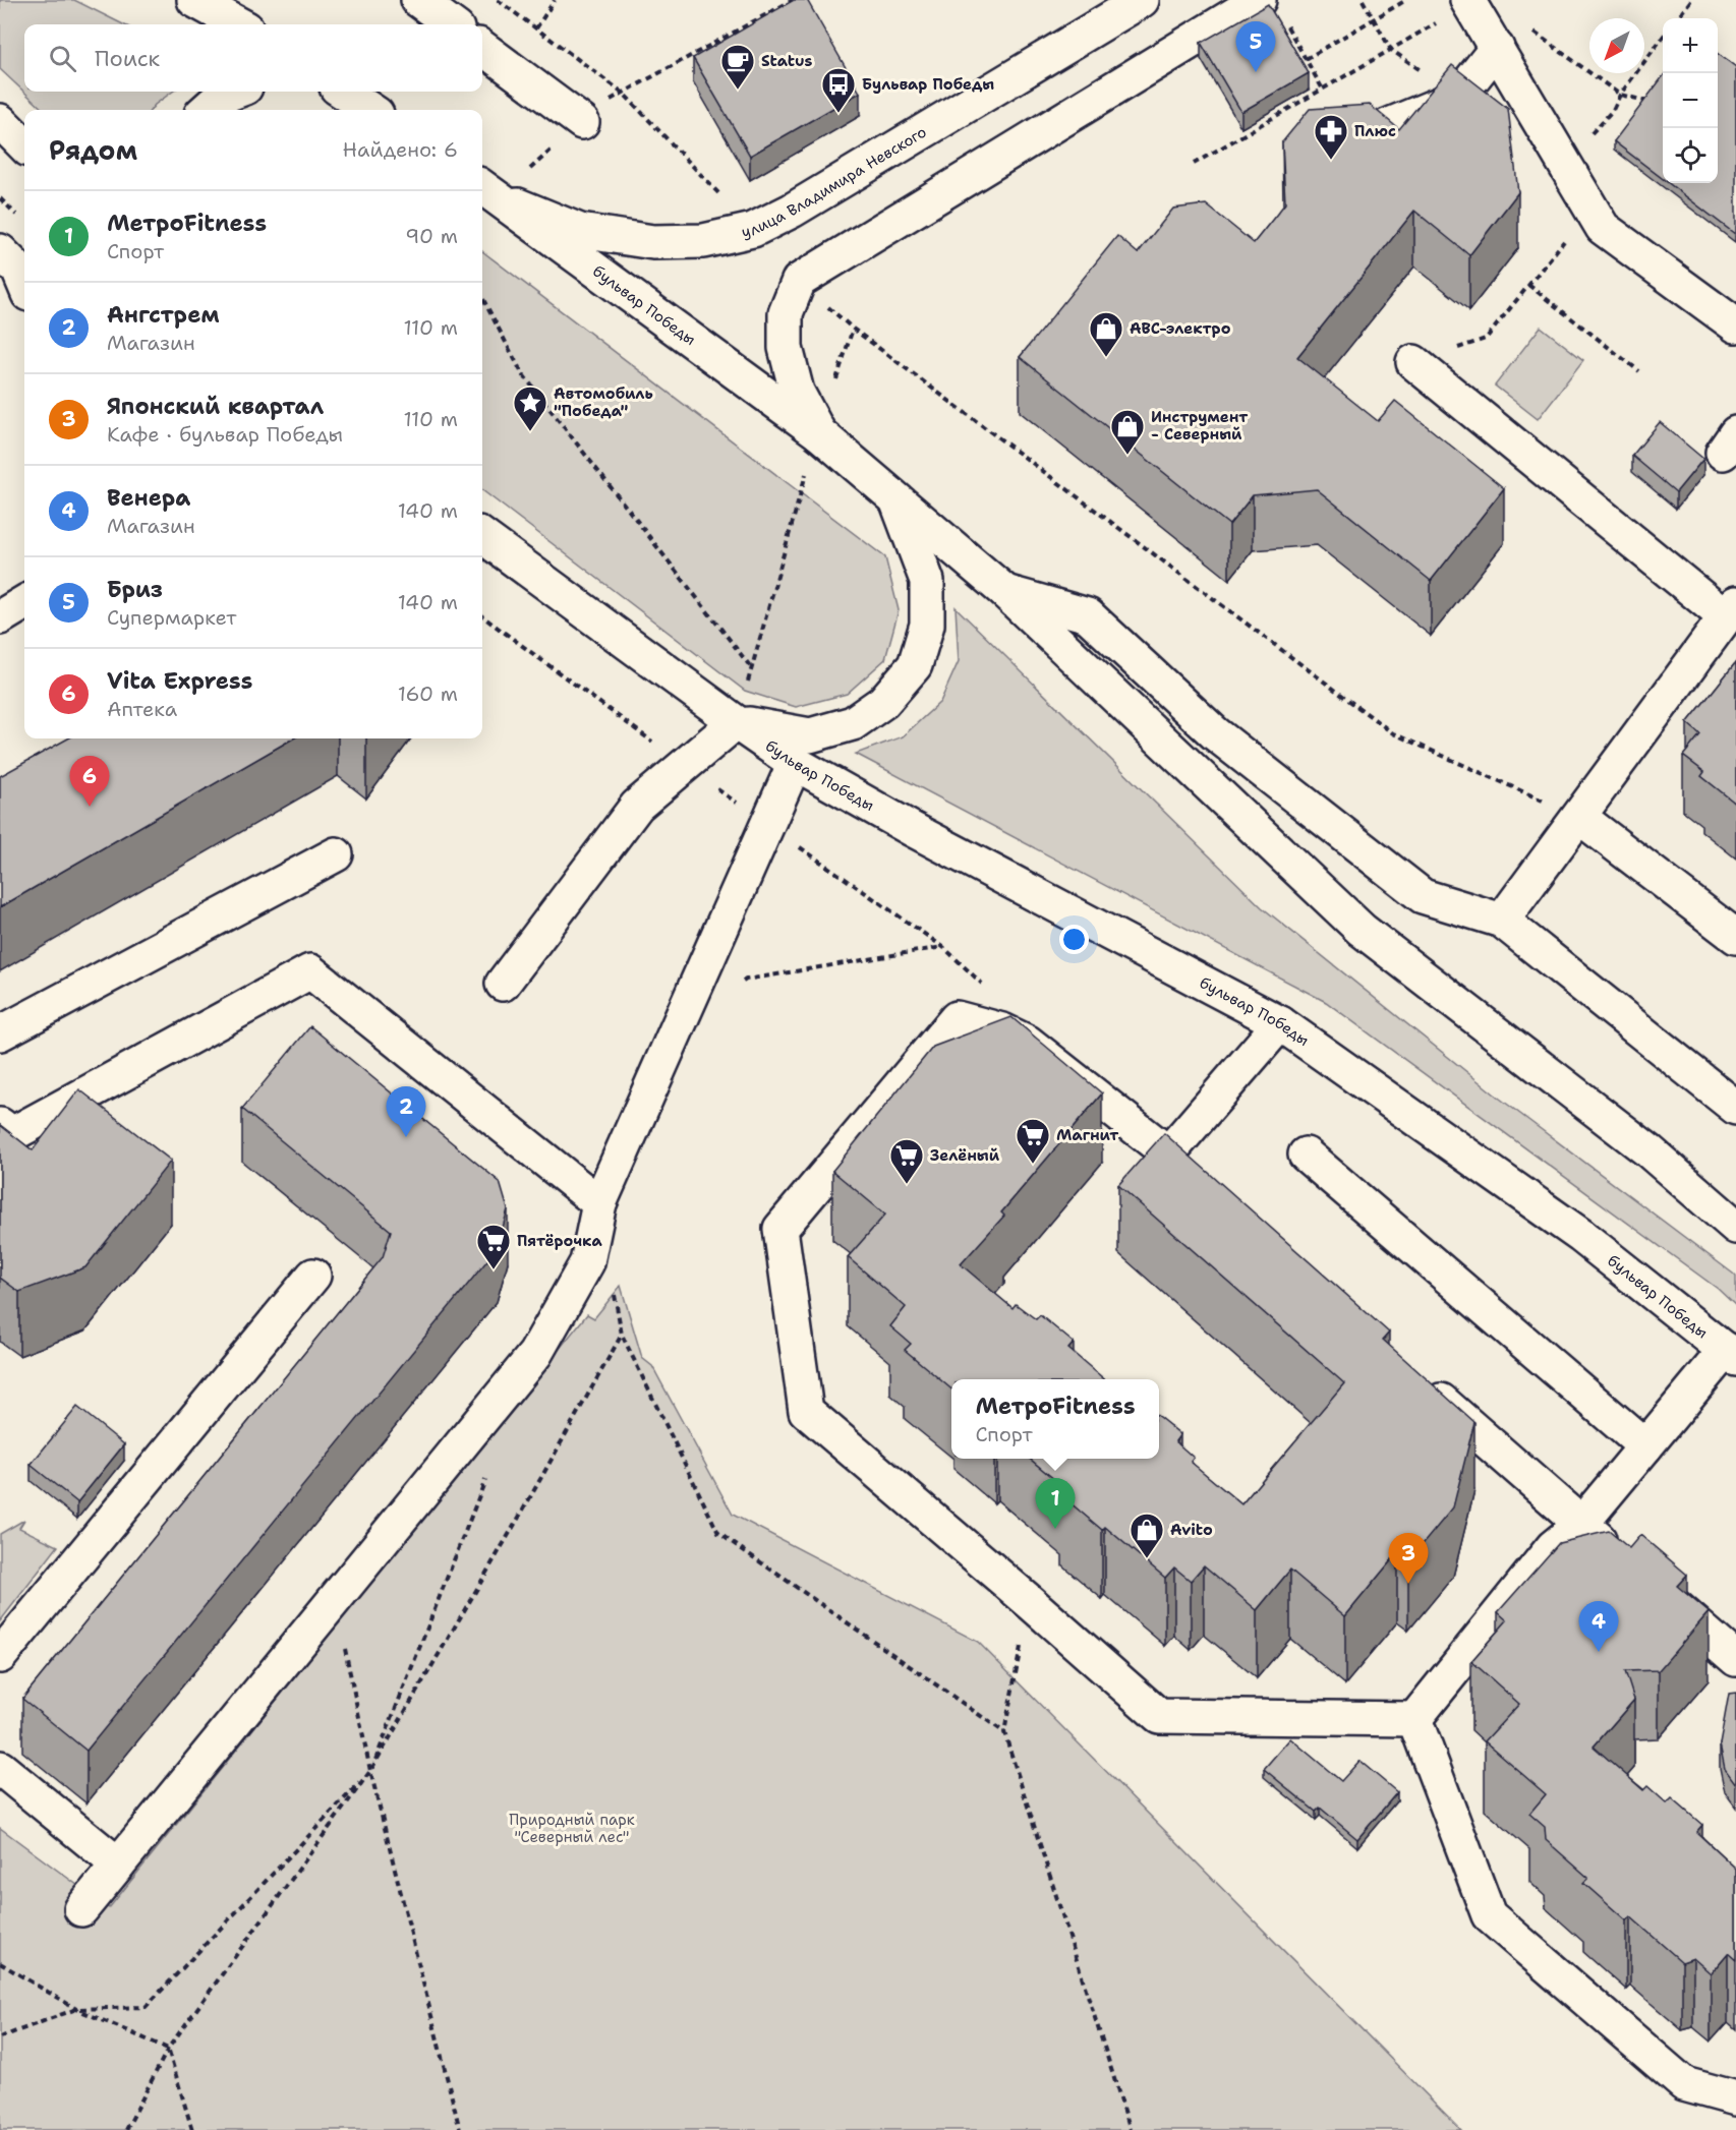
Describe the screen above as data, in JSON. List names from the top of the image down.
{
  "streets": {
    "main road": ["улица Владимира Невского", "бульвар Победы"]
  },
  "crossings": [
    ["улица Владимира Невского", "бульвар Победы"]
  ],
  "parks": ["Природный парк \"Северный лес\""],
  "places": {
    "cafe": ["Status"],
    "bus stop": ["Бульвар Победы"],
    "pharmacy": ["Плюс"],
    "shop": ["АВС-электро", "Инструмент - Северный", "Avito"],
    "place": ["Автомобиль \"Победа\""],
    "supermarket": ["Магнит", "Зелёный", "Пятёрочка"]
  },
  "north": "bottom left",
  "page": {
    "map_buttons": ["+", "−"],
    "pins": [
      "5",
      "6",
      "2",
      "1",
      "3",
      "4"
    ],
    "search": "Поиск",
    "heading": ["Рядом", "Найдено: 6"],
    "list": [
      {
        "mark": "1",
        "name": "МетроFitness",
        "note": "Спорт",
        "value": "90 m"
      },
      {
        "mark": "2",
        "name": "Ангстрем",
        "note": "Магазин",
        "value": "110 m"
      },
      {
        "mark": "3",
        "name": "Японский квартал",
        "note": "Кафе · бульвар Победы",
        "value": "110 m"
      },
      {
        "mark": "4",
        "name": "Венера",
        "note": "Магазин",
        "value": "140 m"
      },
      {
        "mark": "5",
        "name": "Бриз",
        "note": "Супермаркет",
        "value": "140 m"
      },
      {
        "mark": "6",
        "name": "Vita Express",
        "note": "Аптека",
        "value": "160 m"
      }
    ],
    "popup": ["МетроFitness", "Спорт"]
  }
}
